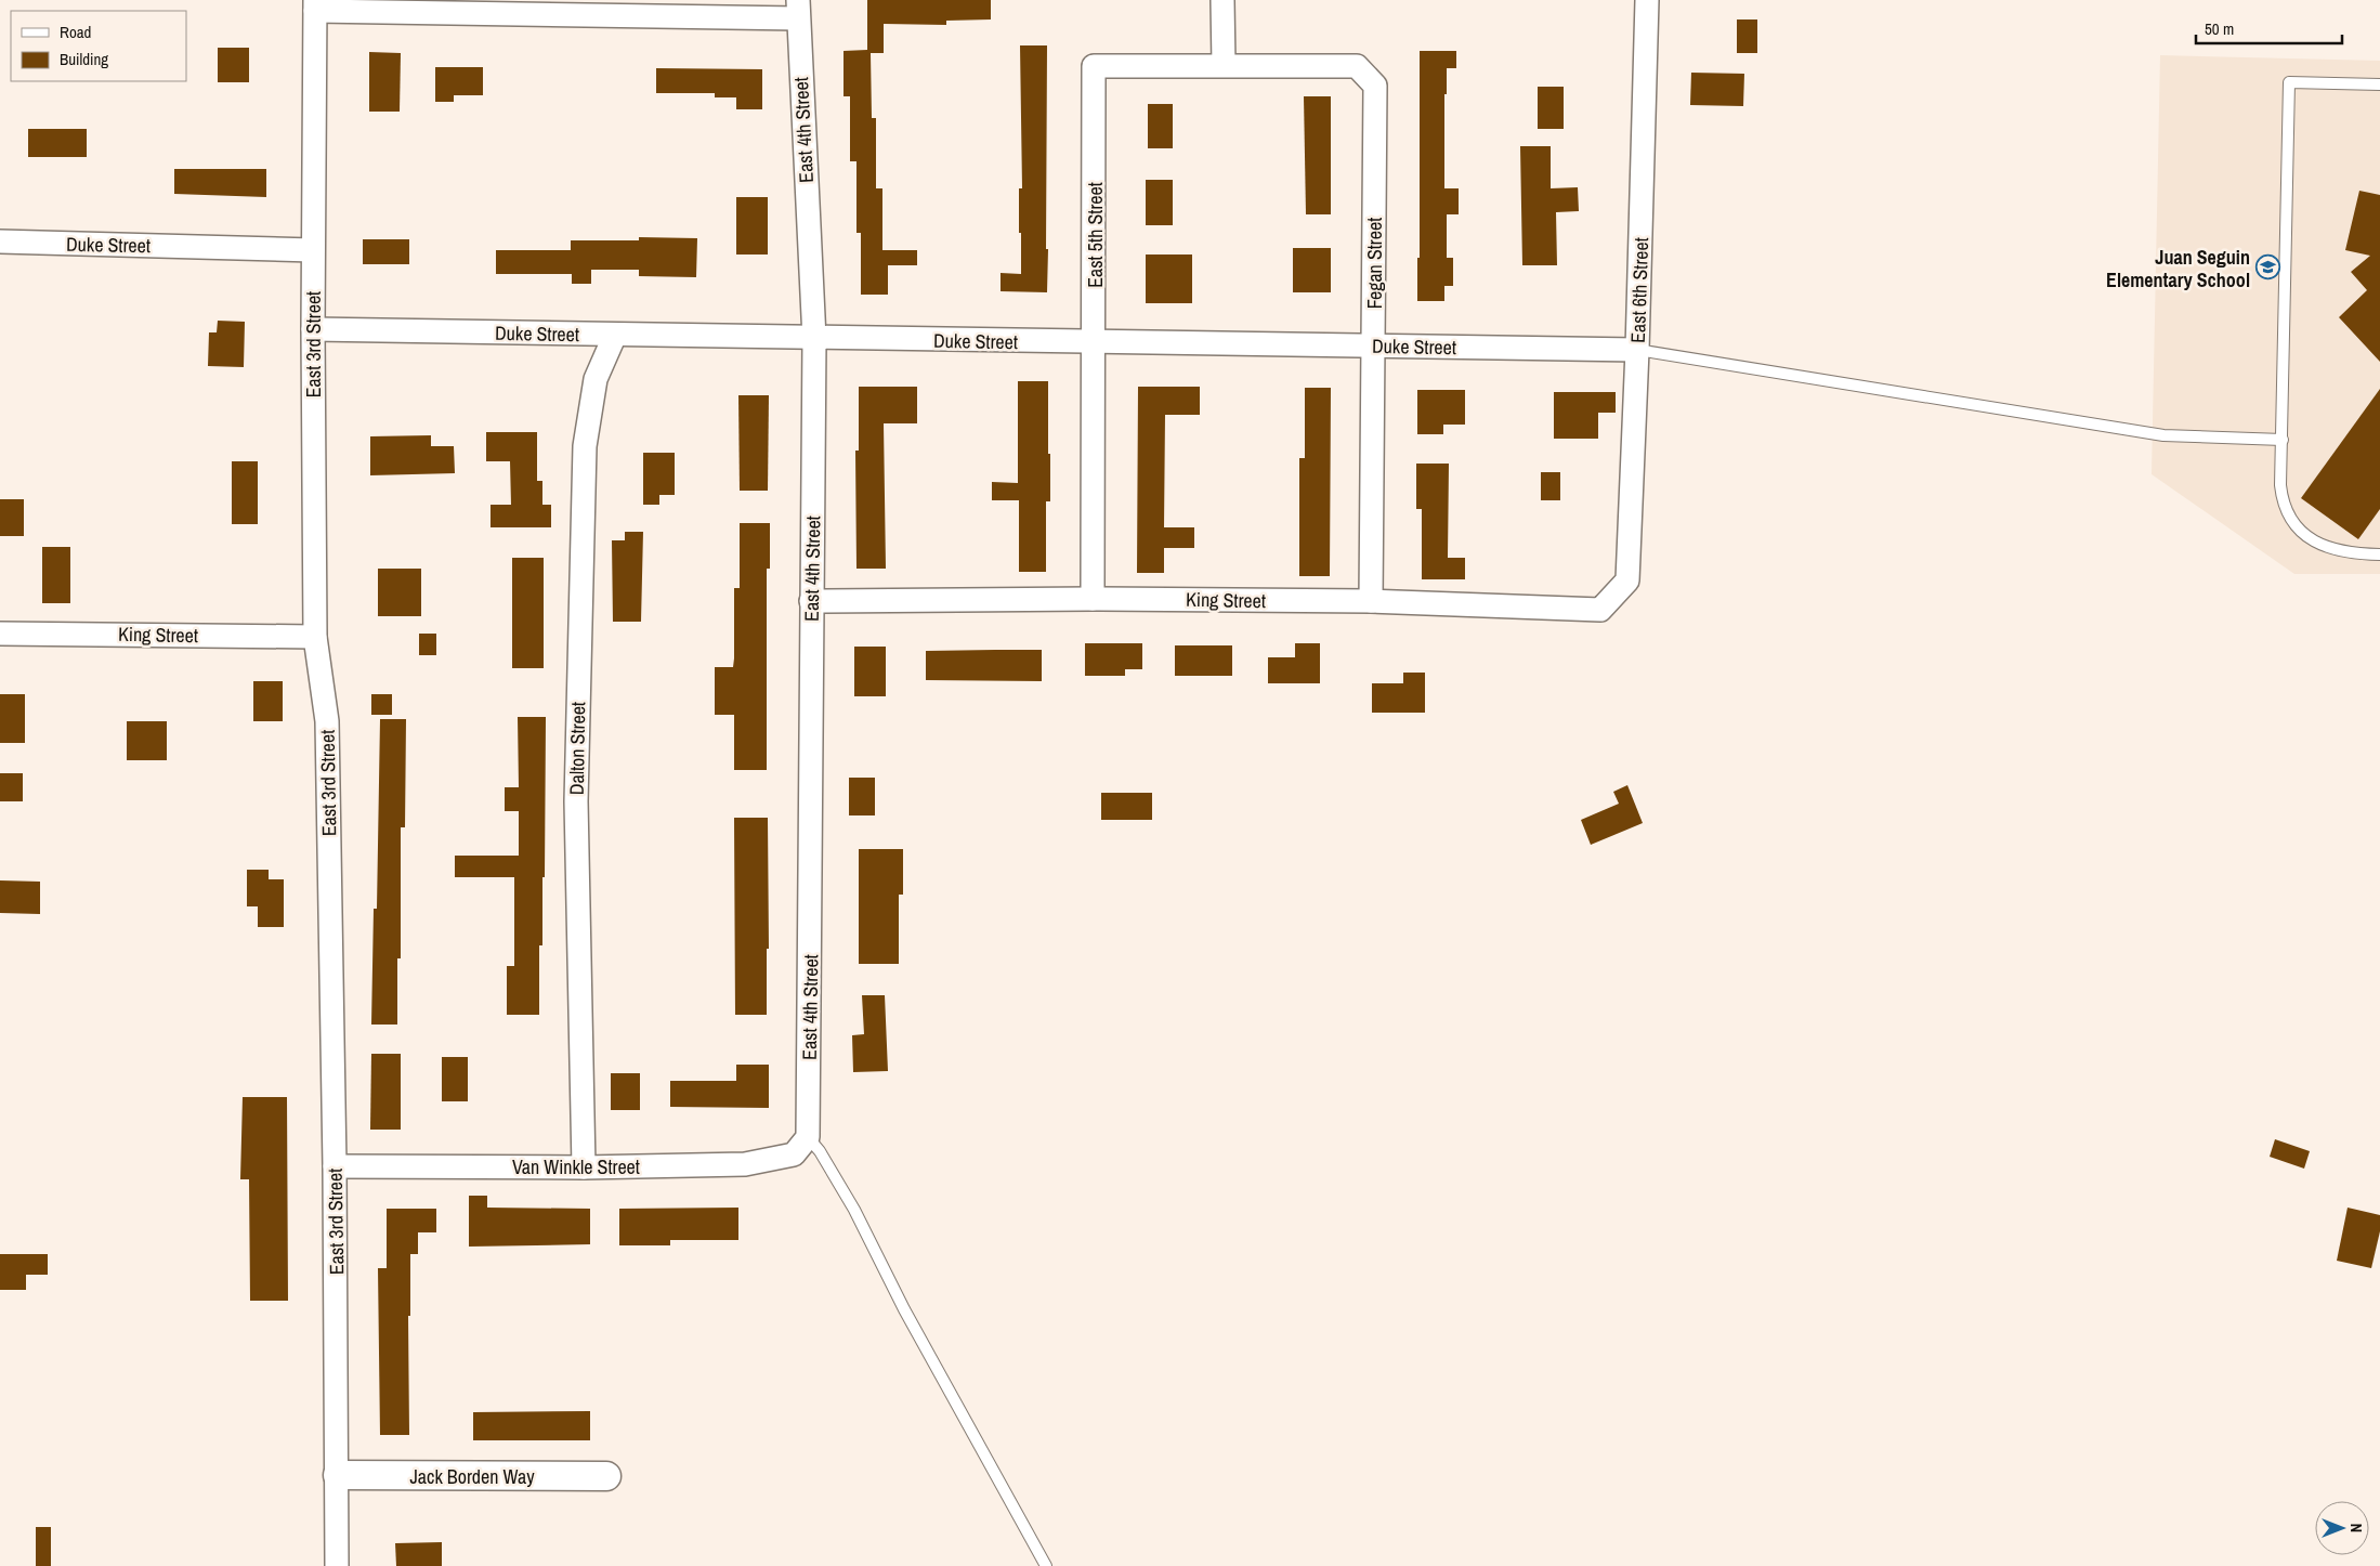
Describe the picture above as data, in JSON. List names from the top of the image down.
{
  "streets": {
    "street": [
      "East 4th Street",
      "East 5th Street",
      "Duke Street",
      "Fegan Street",
      "East 6th Street",
      "East 3rd Street",
      "King Street",
      "Dalton Street",
      "Van Winkle Street",
      "Jack Borden Way"
    ]
  },
  "crossings": [
    ["East 4th Street", "Duke Street"],
    ["East 4th Street", "King Street"],
    ["East 4th Street", "Van Winkle Street"],
    ["East 5th Street", "Duke Street"],
    ["East 5th Street", "Fegan Street"],
    ["East 5th Street", "King Street"],
    ["Duke Street", "Fegan Street"],
    ["Duke Street", "East 6th Street"],
    ["Duke Street", "East 3rd Street"],
    ["Duke Street", "Dalton Street"],
    ["Fegan Street", "King Street"],
    ["East 6th Street", "King Street"],
    ["East 3rd Street", "King Street"],
    ["East 3rd Street", "Van Winkle Street"],
    ["East 3rd Street", "Jack Borden Way"],
    ["Dalton Street", "Van Winkle Street"]
  ],
  "places": {
    "school or university": ["Juan Seguin Elementary School"]
  },
  "legend": ["Road", "Building"],
  "scale_bar": "50 m",
  "north": "right"
}
